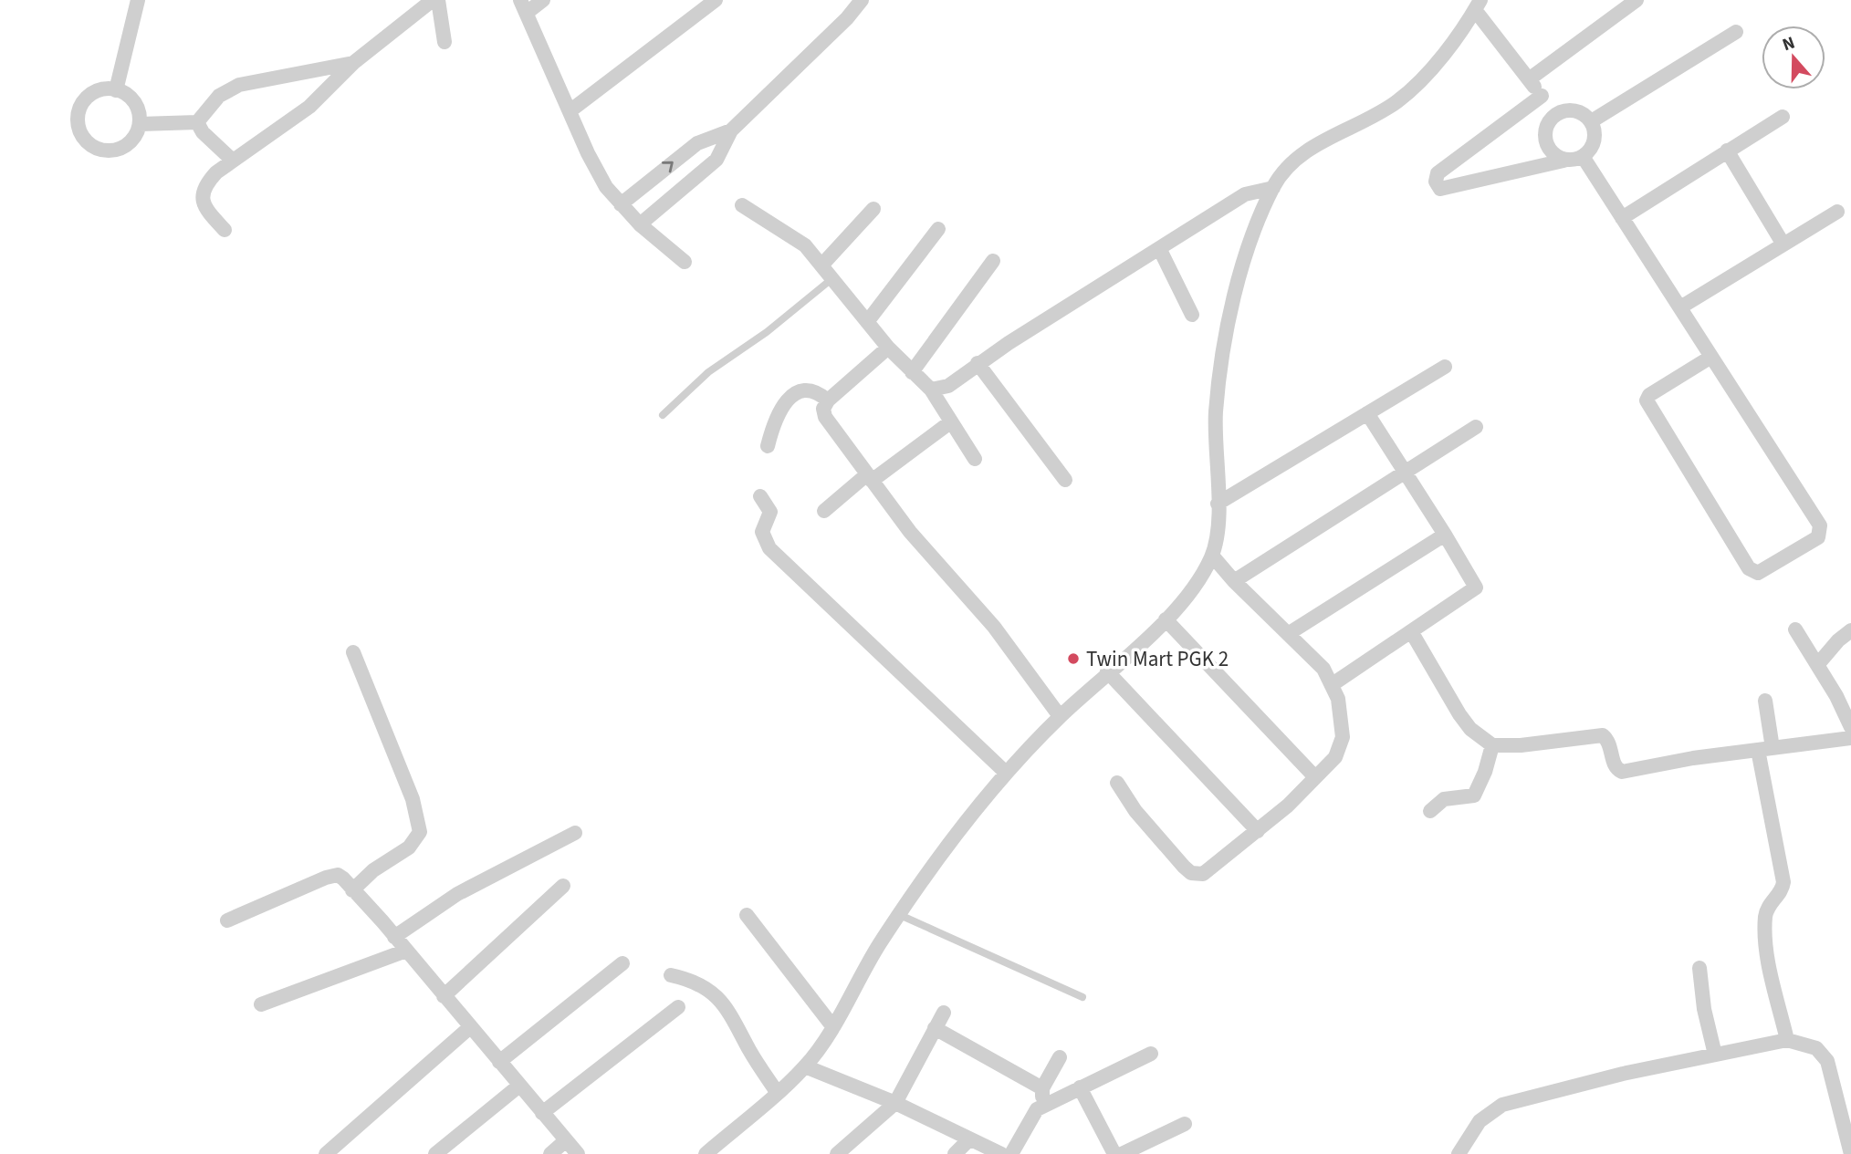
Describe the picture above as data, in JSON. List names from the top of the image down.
{
  "places": ["Twin Mart PGK 2"],
  "north": "top"
}
